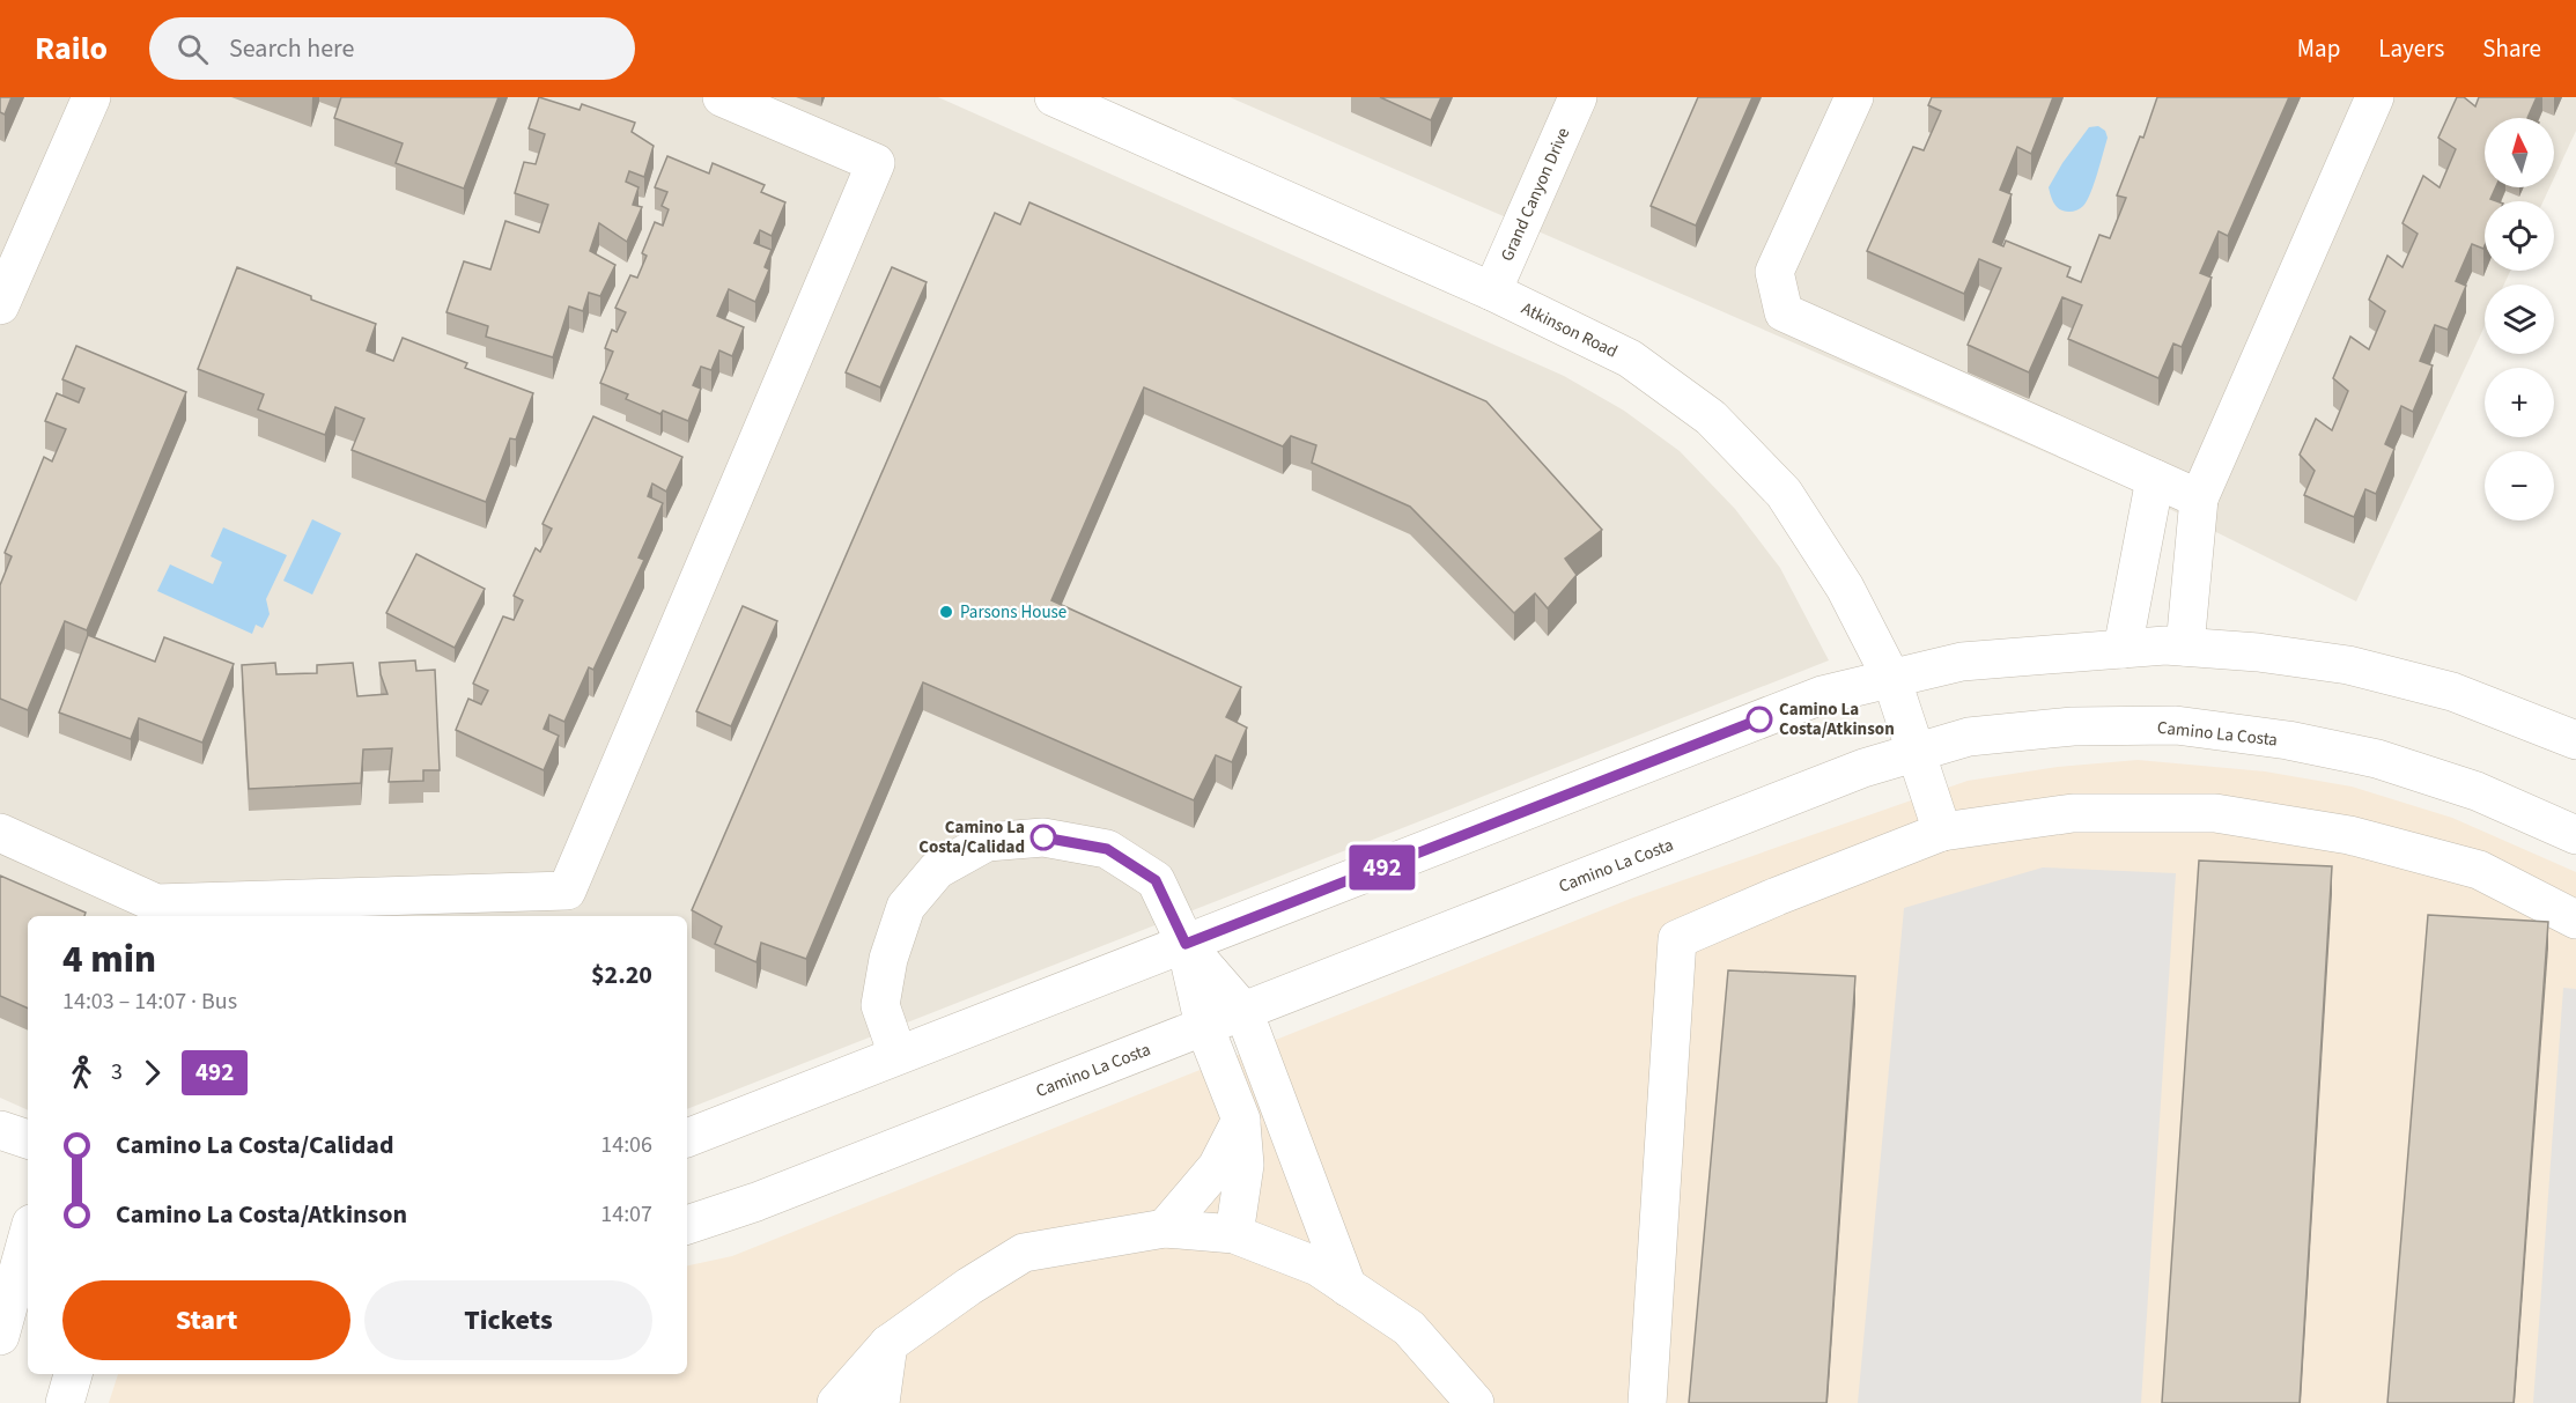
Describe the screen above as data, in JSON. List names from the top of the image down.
{
  "streets": {
    "street": ["Grand Canyon Drive", "Atkinson Road", "Camino La Costa"]
  },
  "crossings": [
    ["Grand Canyon Drive", "Atkinson Road"],
    ["Atkinson Road", "Camino La Costa"]
  ],
  "places": ["Parsons House", "Camino La Costa/Atkinson", "Camino La Costa/Calidad"],
  "lines": ["bus line 492"],
  "north": "top",
  "page": {
    "header": "Railo",
    "search": "Search here",
    "nav": ["Map", "Layers", "Share"],
    "on_map": "492",
    "map_buttons": ["+", "−"],
    "heading": ["4 min", "14:03 – 14:07 · Bus", "$2.20"],
    "legs": ["3", "492"],
    "list": [
      {
        "name": "Camino La Costa/Calidad",
        "value": "14:06"
      },
      {
        "name": "Camino La Costa/Atkinson",
        "value": "14:07"
      }
    ],
    "buttons": ["Start", "Tickets"]
  }
}
